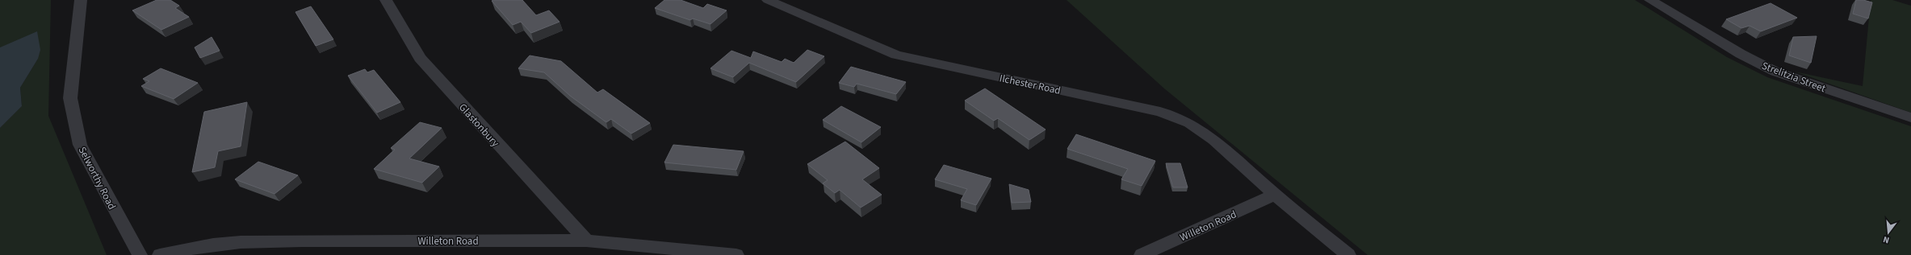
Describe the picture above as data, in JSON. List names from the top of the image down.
{
  "streets": {
    "street": [
      "Strelitzia Street",
      "Ilchester Road",
      "Glastonbury",
      "Selworthy Road",
      "Willeton Road"
    ]
  },
  "crossings": [
    ["Ilchester Road", "Willeton Road"],
    ["Glastonbury", "Willeton Road"]
  ],
  "north": "bottom"
}
